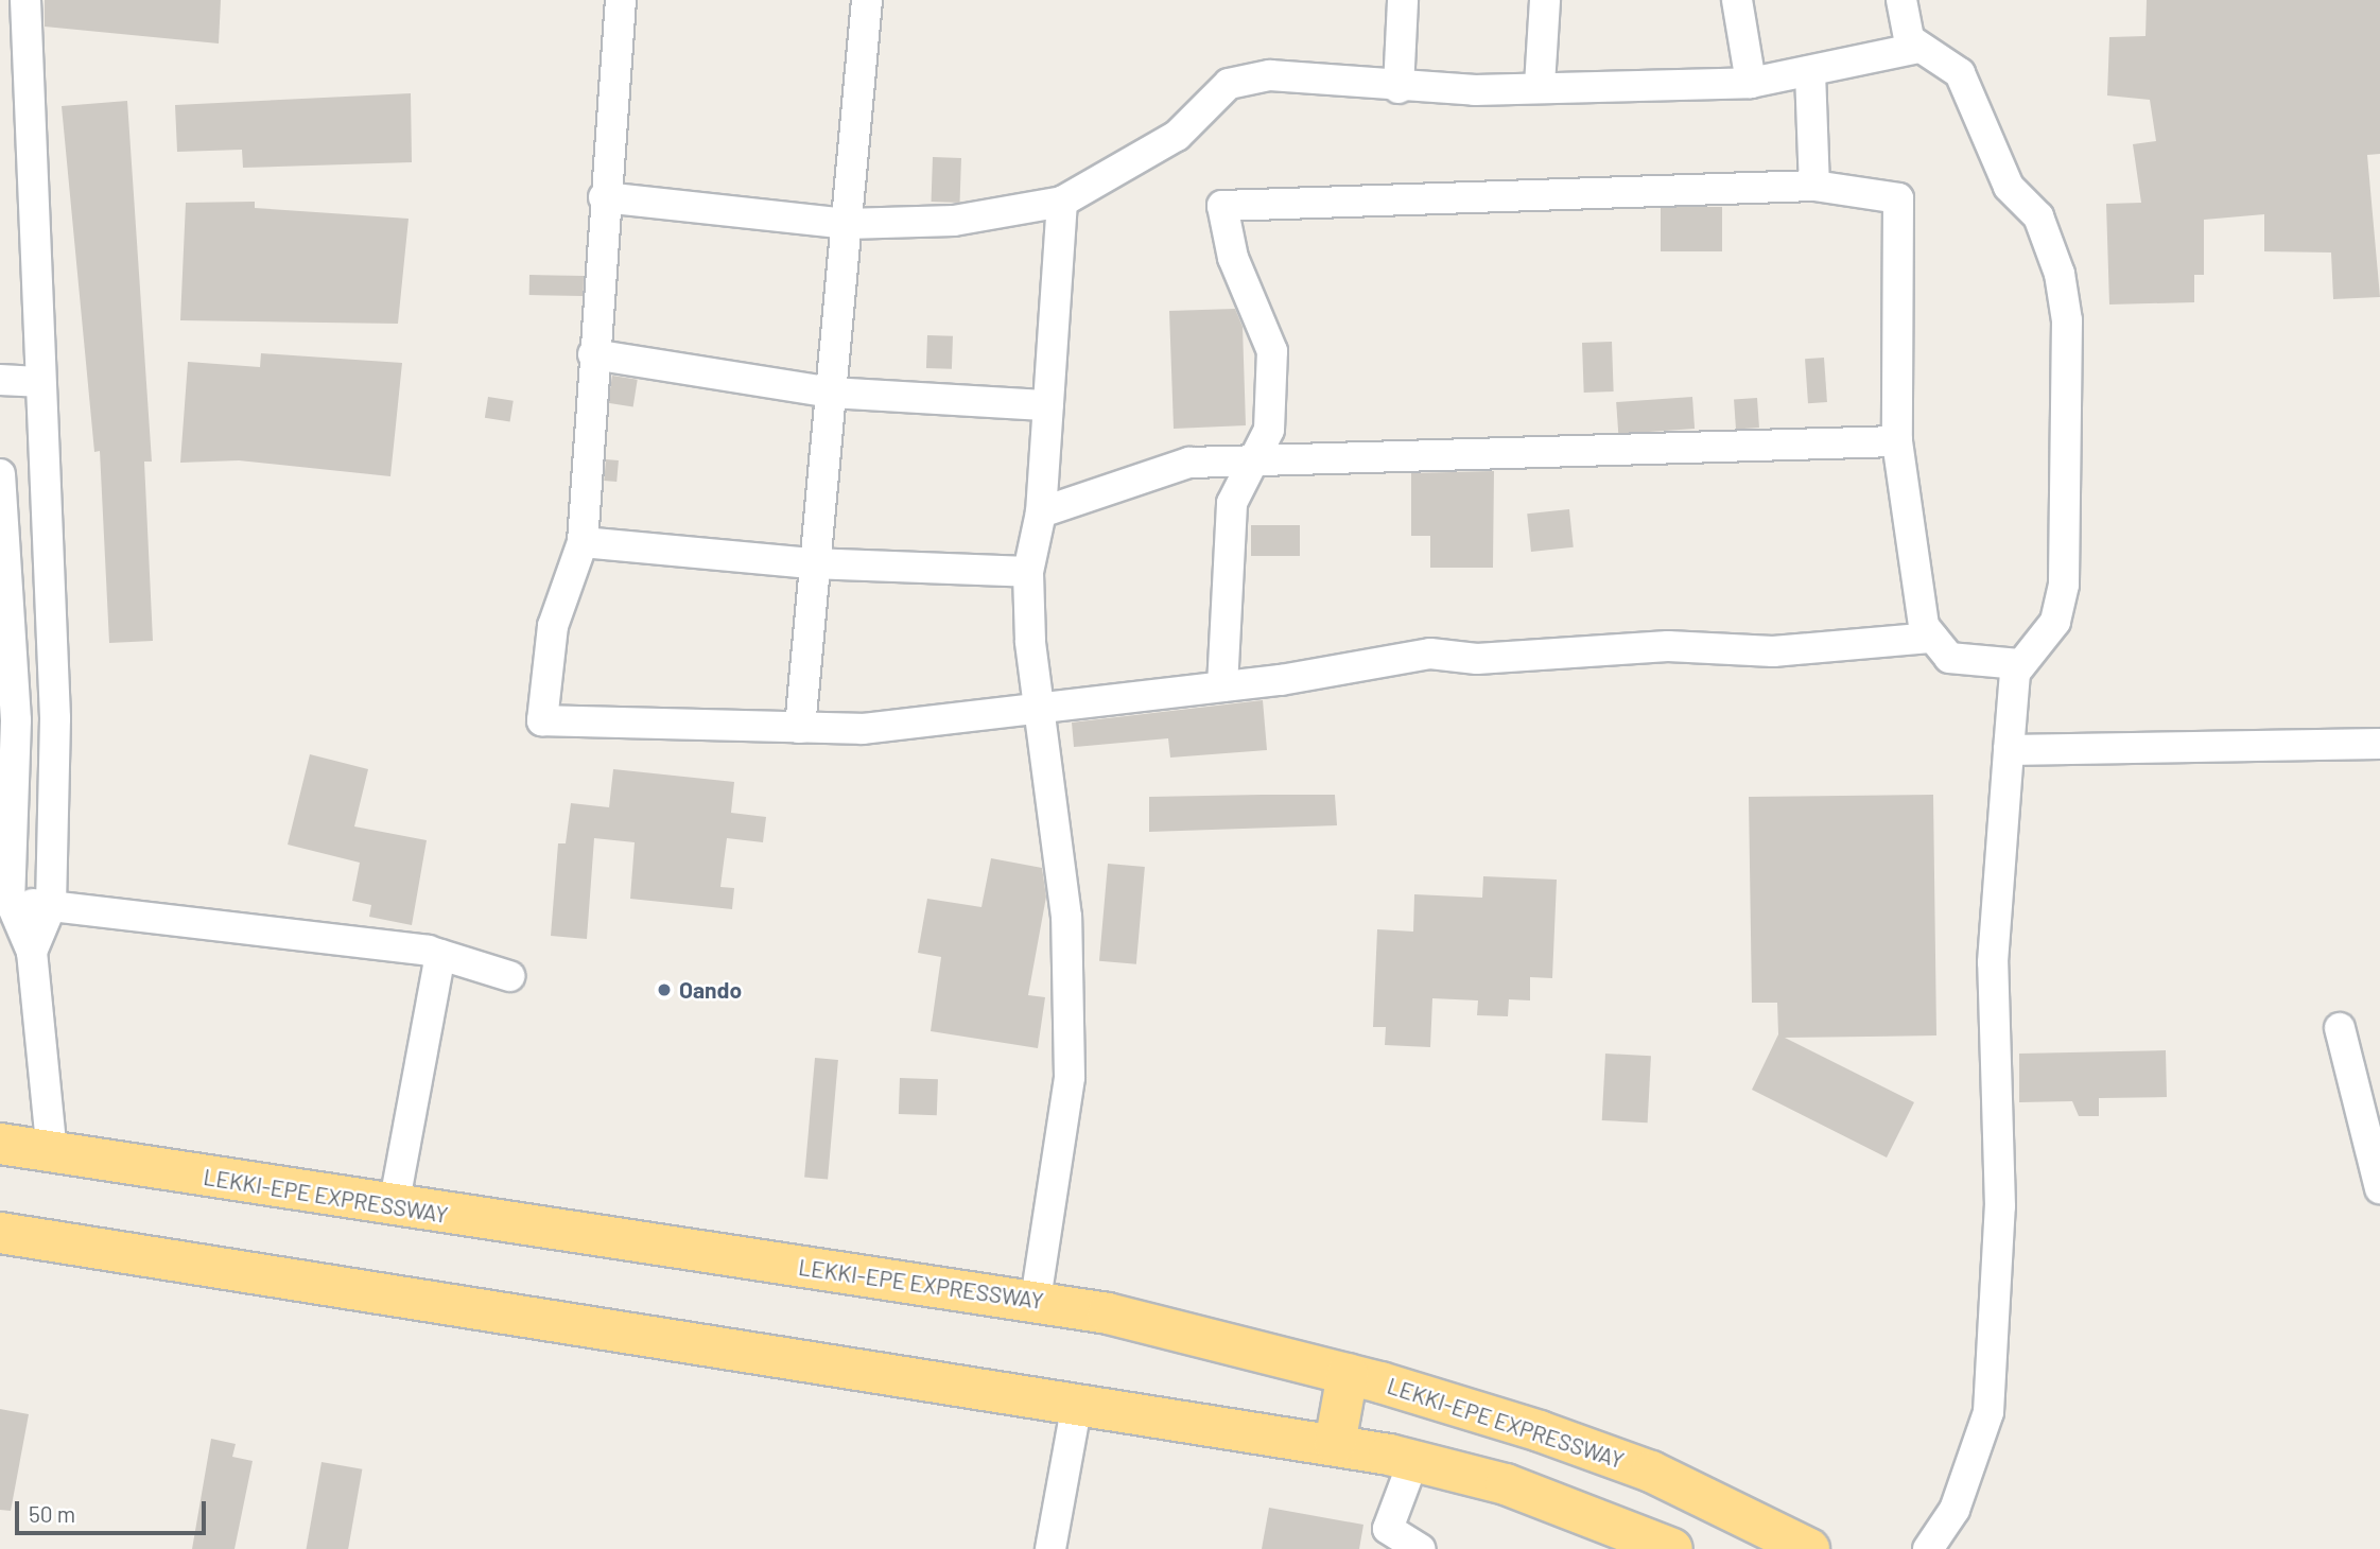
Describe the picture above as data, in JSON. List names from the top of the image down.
{
  "streets": {
    "highway": ["LEKKI-EPE EXPRESSWAY"]
  },
  "places": ["Oando"],
  "scale_bar": "50 m"
}
